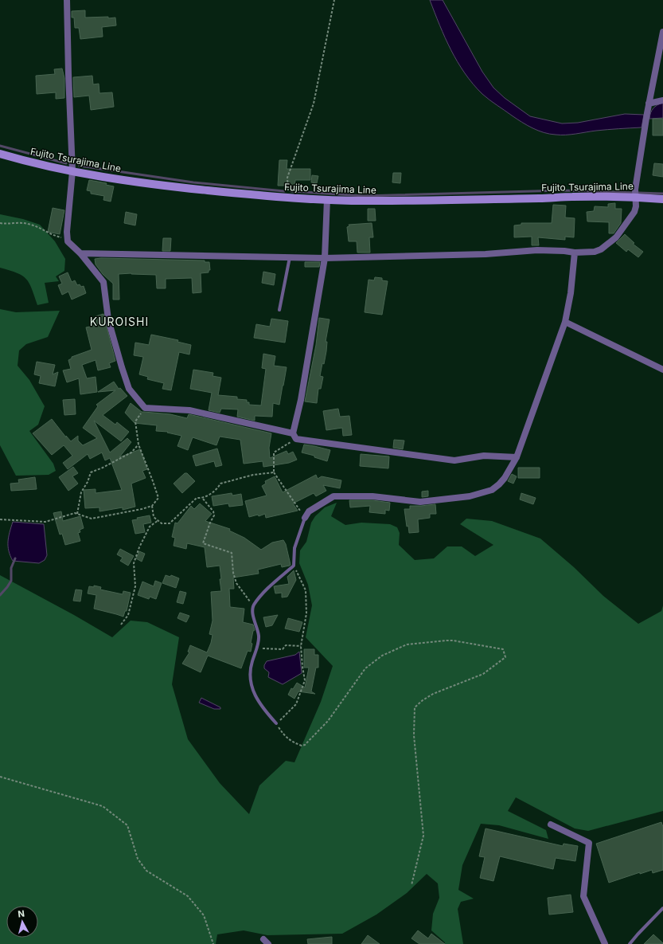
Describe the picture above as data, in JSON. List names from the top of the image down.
{
  "streets": {
    "main road": ["Fujito Tsurajima Line"]
  },
  "districts": ["KUROISHI"],
  "north": "top"
}
